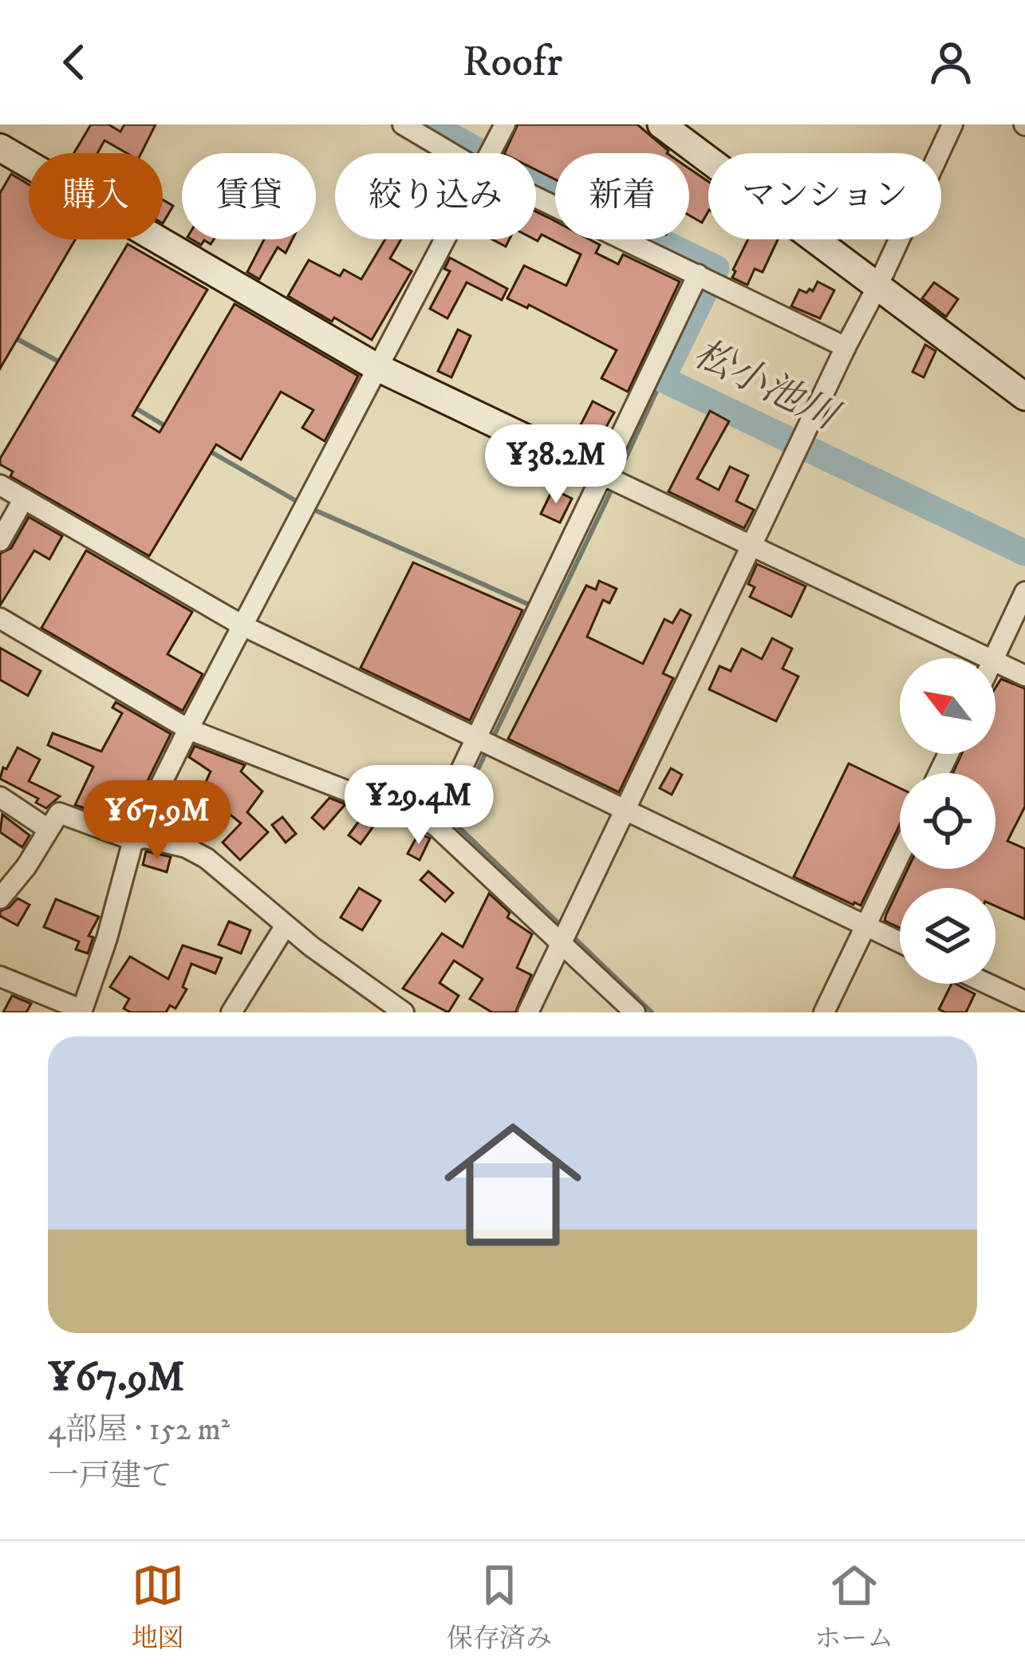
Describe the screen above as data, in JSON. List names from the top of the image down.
{
  "water": ["松小池川"],
  "north": "top left",
  "page": {
    "header": "Roofr",
    "chip": [
      "購入",
      "賃貸",
      "絞り込み",
      "新着",
      "マンション"
    ],
    "price": ["¥38.2M", "¥29.4M", "¥67.9M"],
    "list": [
      {
        "name": "¥67.9M",
        "note": "4部屋 · 152 m² · 一戸建て"
      }
    ],
    "tabs": ["地図", "保存済み", "ホーム"]
  }
}
